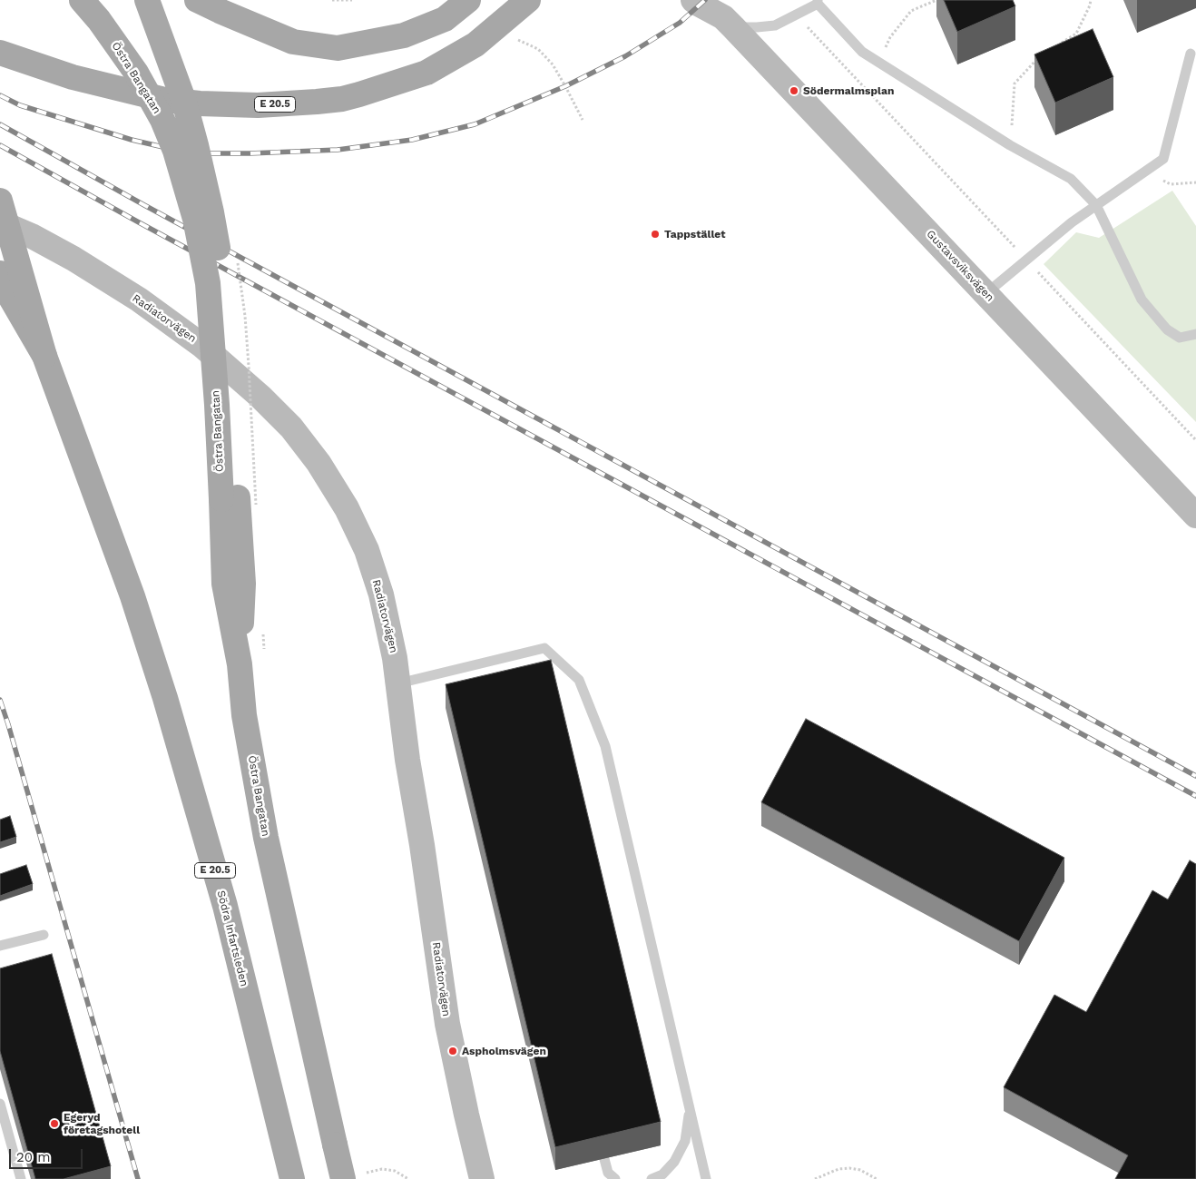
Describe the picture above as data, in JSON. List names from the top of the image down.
{
  "streets": {
    "main road": ["Östra Bangatan", "E 20.5", "Södra Infartsleden"],
    "street": ["Gustavsviksvägen", "Radiatorvägen"]
  },
  "places": [
    "Södermalmsplan",
    "Tappstället",
    "Aspholmsvägen",
    "Egeryd företagshotell"
  ],
  "scale_bar": "20 m"
}
